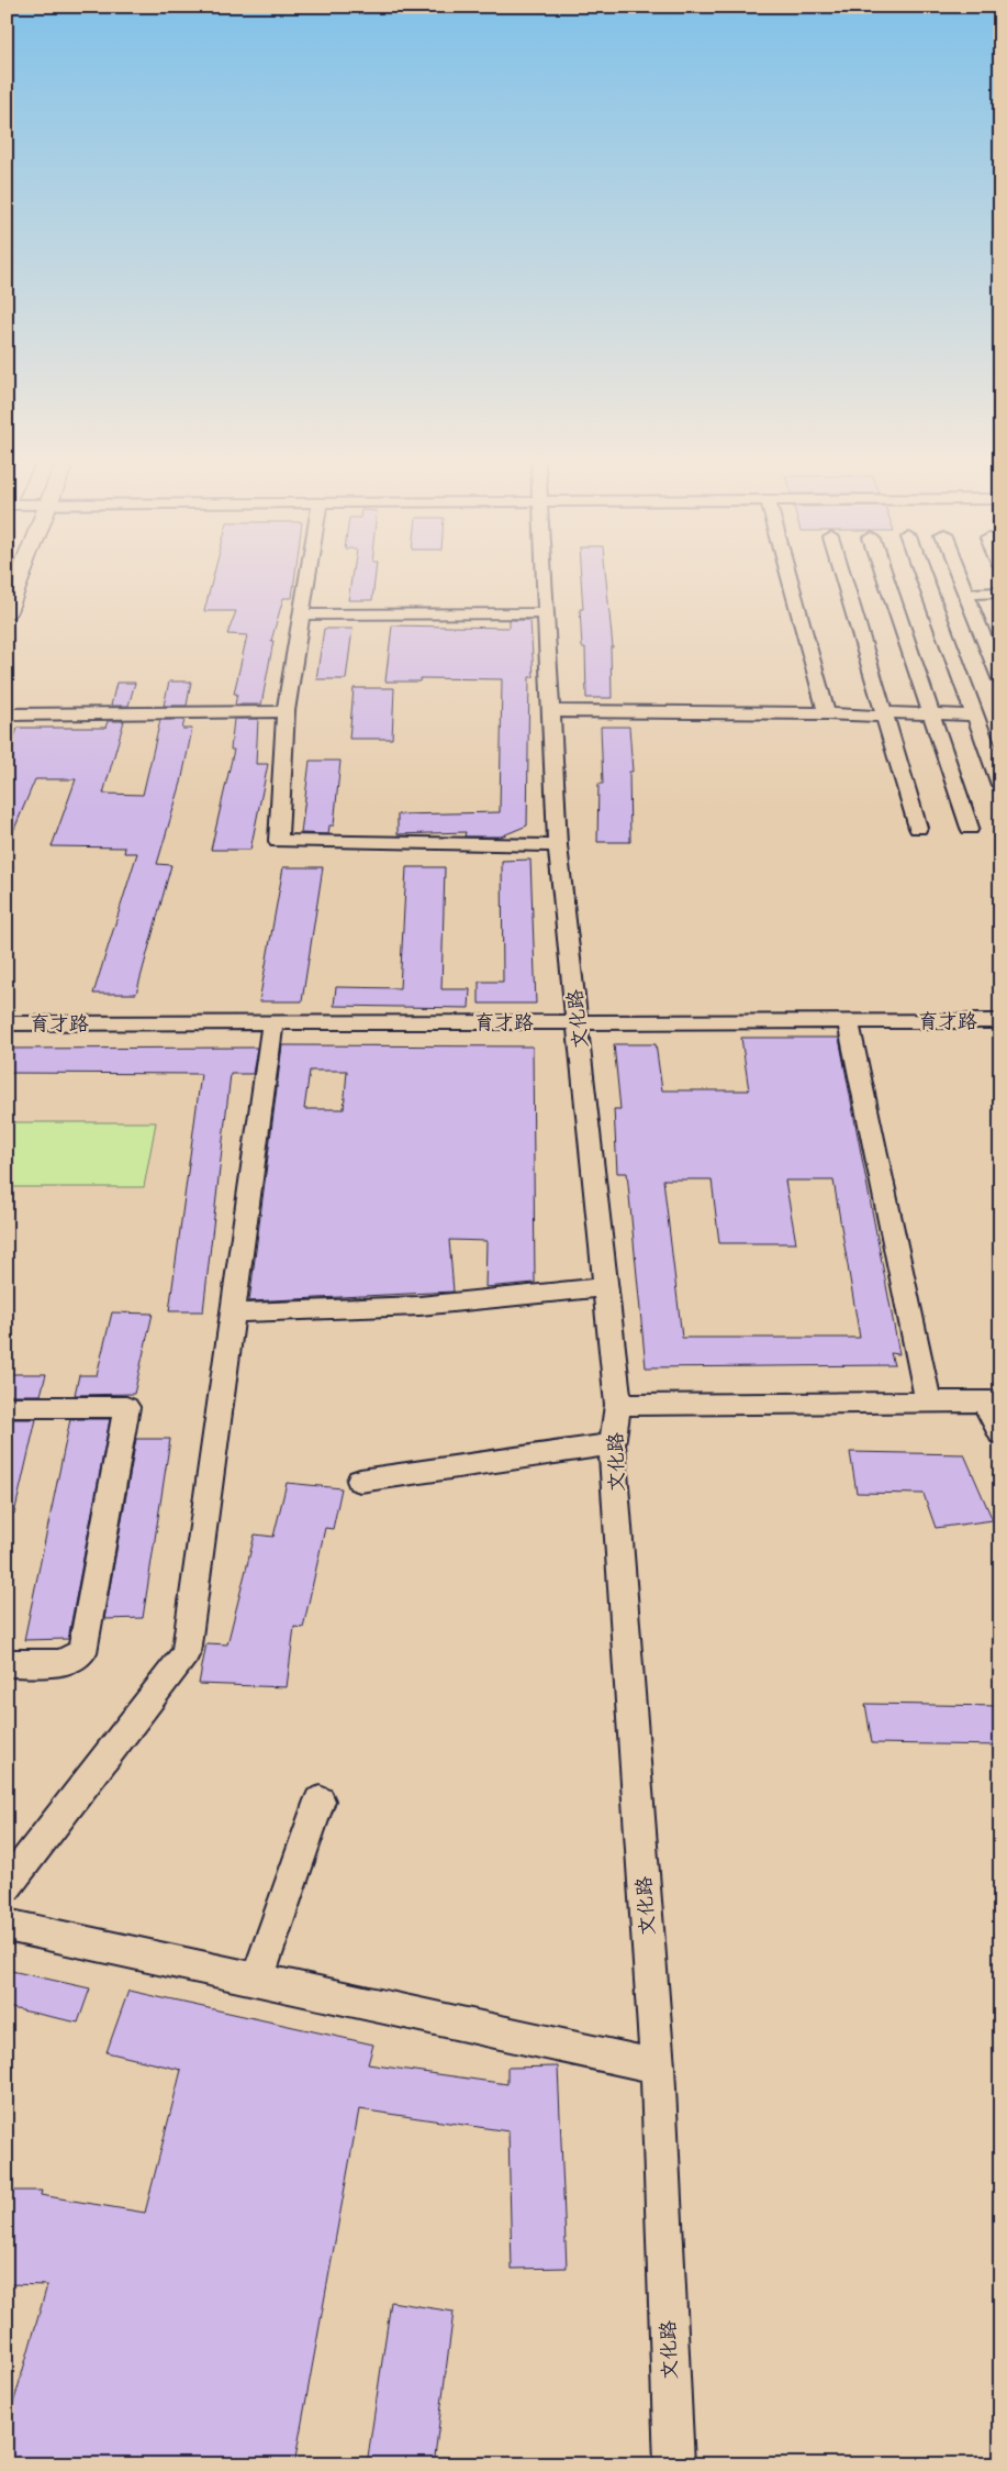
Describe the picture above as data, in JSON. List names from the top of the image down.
{
  "streets": {
    "street": ["文化路", "育才路"]
  },
  "crossings": [
    ["文化路", "育才路"]
  ]
}
